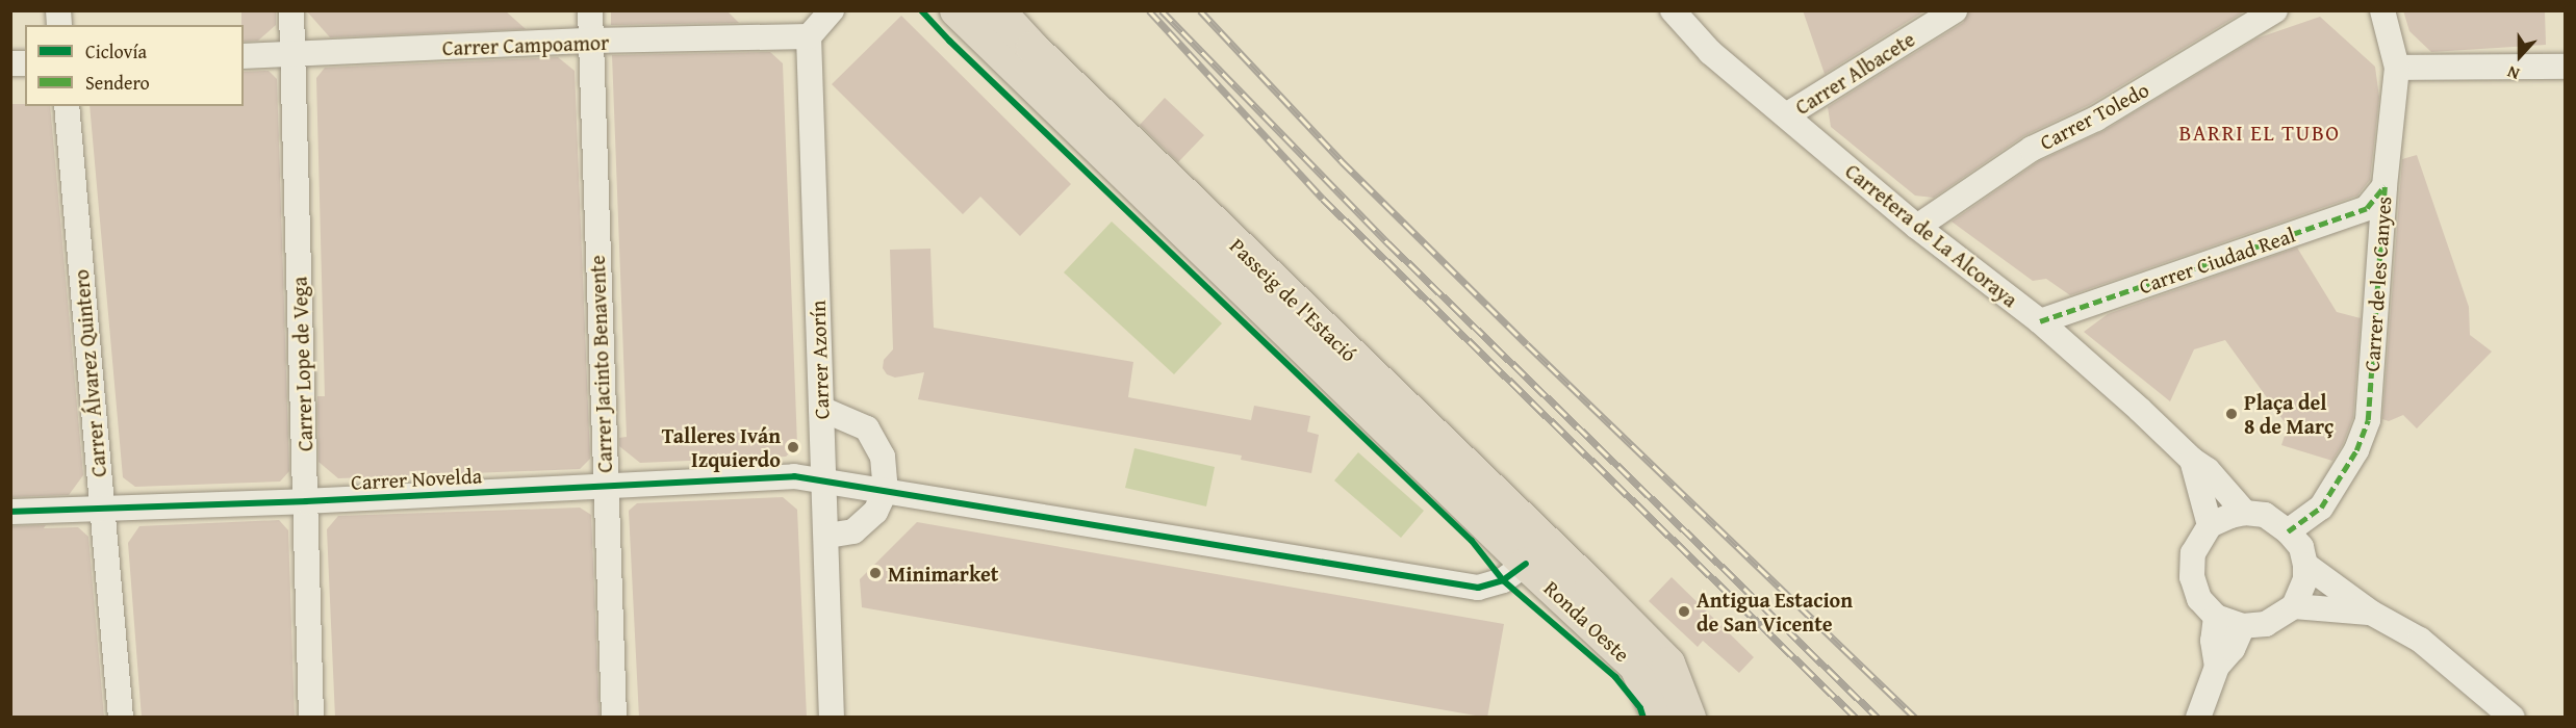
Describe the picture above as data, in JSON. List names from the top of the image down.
{
  "streets": {
    "main road": ["Passeig de l'Estació", "Ronda Oeste"],
    "street": [
      "Carrer Campoamor",
      "Carrer Albacete",
      "Carrer Toledo",
      "Carretera de La Alcoraya",
      "Carrer Ciudad Real",
      "Carrer de les Canyes",
      "Carrer Azorín",
      "Carrer Lope de Vega",
      "Carrer Jacinto Benavente",
      "Carrer Álvarez Quintero",
      "Carrer Novelda"
    ]
  },
  "crossings": [
    ["Carrer Campoamor", "Carrer Azorín"],
    ["Carrer Campoamor", "Carrer Lope de Vega"],
    ["Carrer Campoamor", "Carrer Jacinto Benavente"],
    ["Carrer Albacete", "Carretera de La Alcoraya"],
    ["Carrer Toledo", "Carretera de La Alcoraya"],
    ["Carretera de La Alcoraya", "Carrer Ciudad Real"],
    ["Carretera de La Alcoraya", "Carrer de les Canyes"],
    ["Carrer Ciudad Real", "Carrer de les Canyes"],
    ["Passeig de l'Estació", "Carrer Novelda"],
    ["Passeig de l'Estació", "Ronda Oeste"],
    ["Carrer Azorín", "Carrer Novelda"],
    ["Carrer Lope de Vega", "Carrer Novelda"],
    ["Carrer Jacinto Benavente", "Carrer Novelda"],
    ["Carrer Álvarez Quintero", "Carrer Novelda"],
    ["Carrer Novelda", "Ronda Oeste"]
  ],
  "districts": ["BARRI EL TUBO"],
  "places": [
    "Plaça del 8 de Març",
    "Talleres Iván Izquierdo",
    "Minimarket",
    "Antigua Estacion de San Vicente"
  ],
  "legend": ["Ciclovía", "Sendero"],
  "north": "bottom"
}
